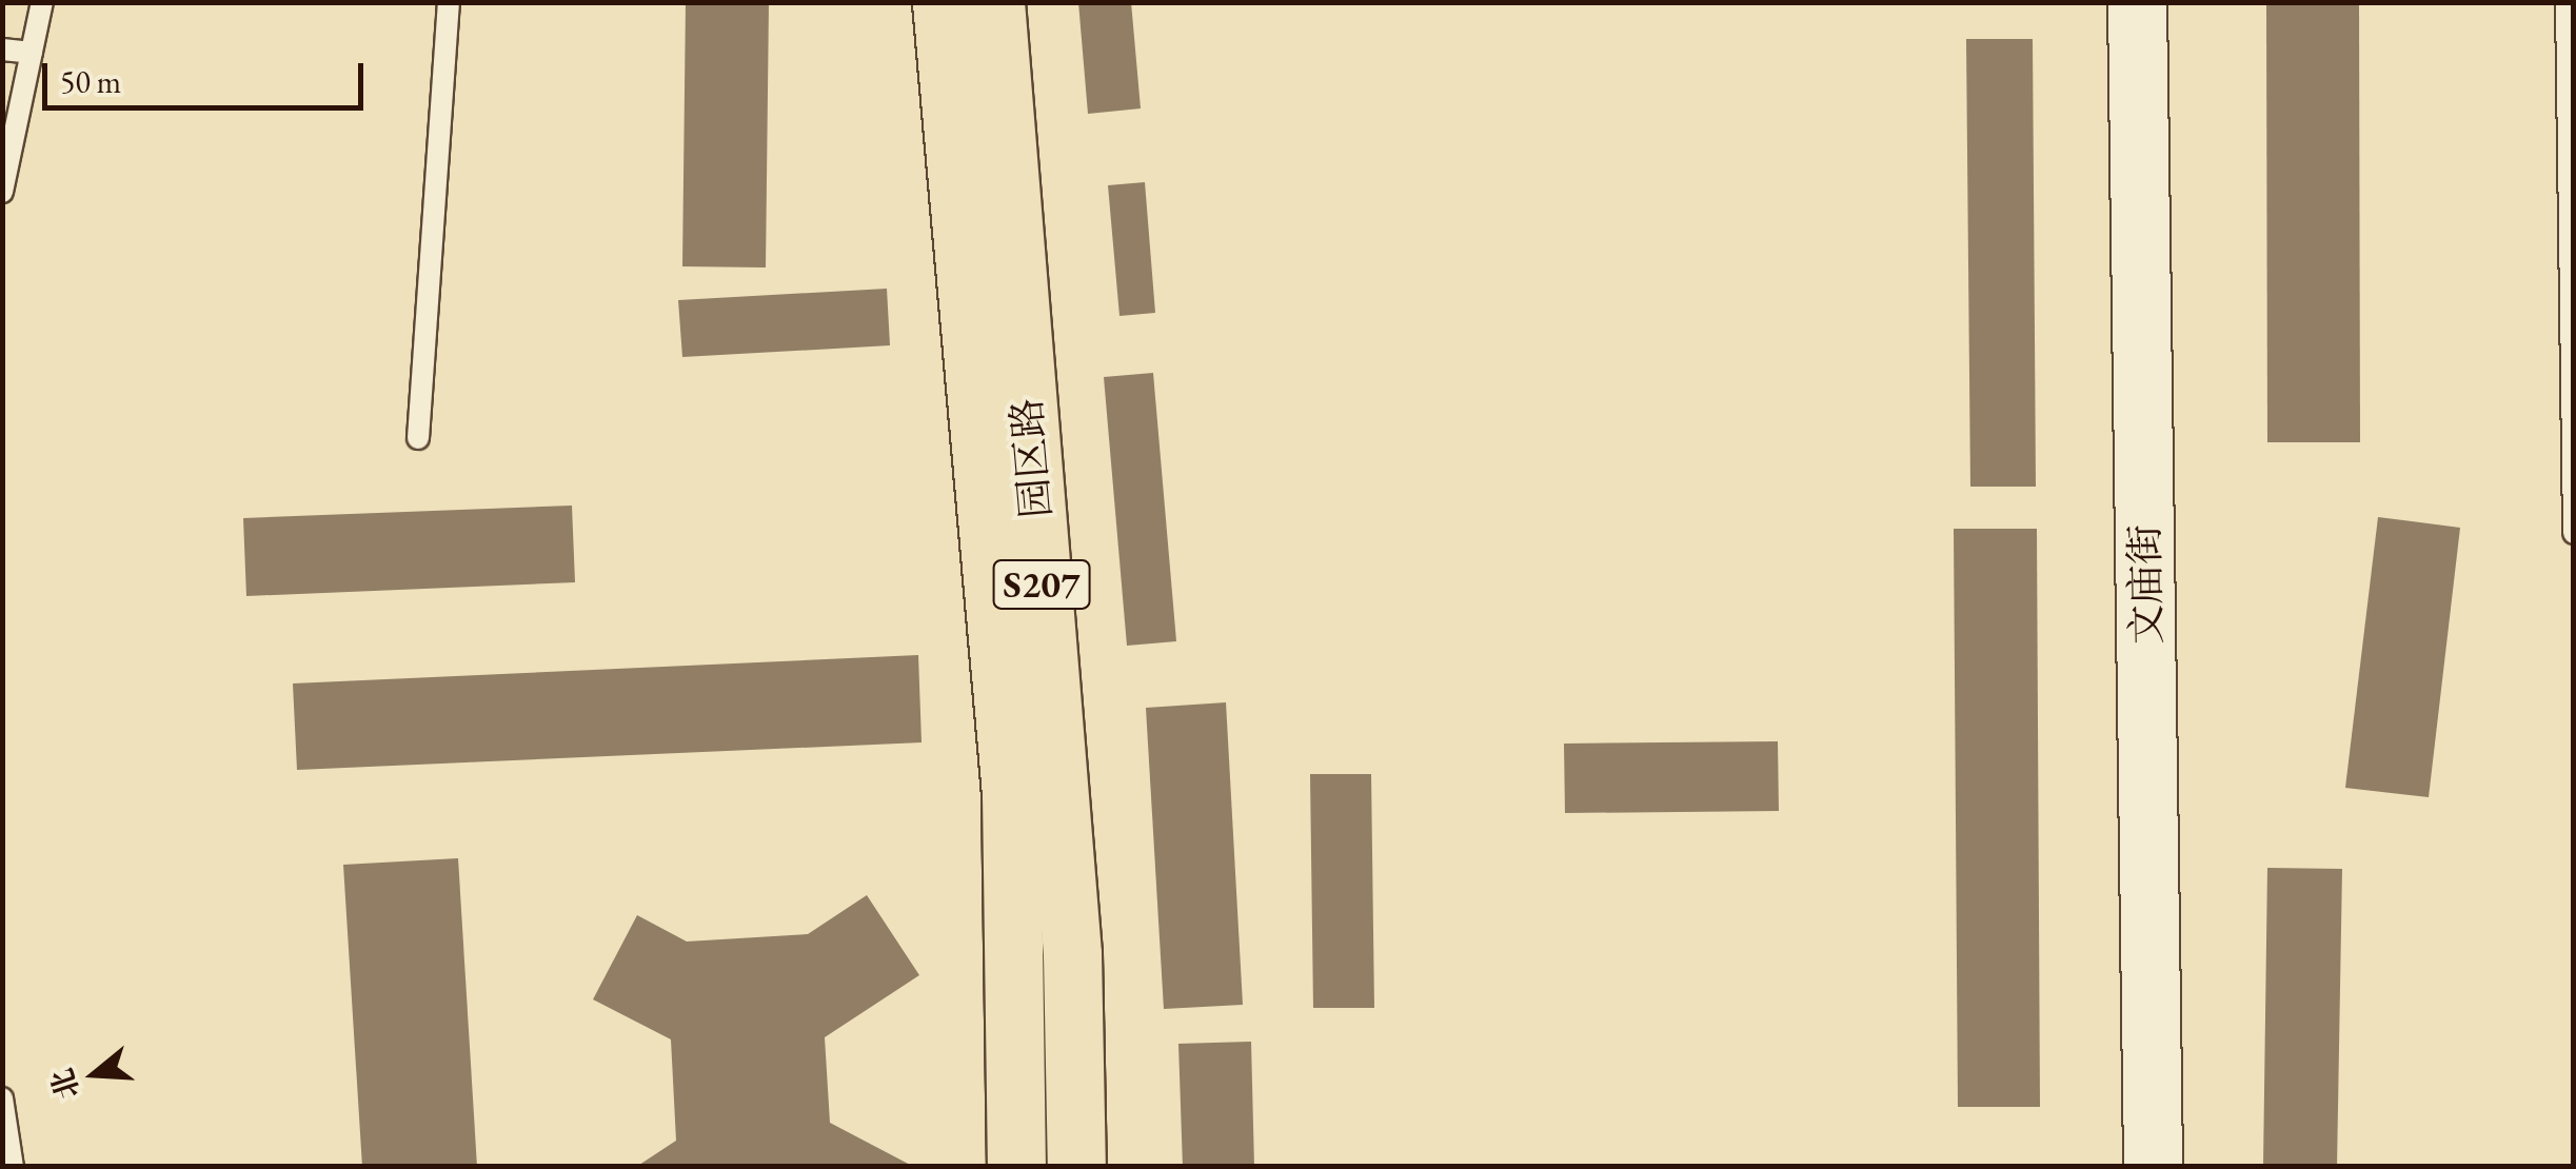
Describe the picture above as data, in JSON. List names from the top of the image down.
{
  "streets": {
    "main road": ["园区路", "S207", "文庙街"]
  },
  "scale_bar": "50 m",
  "north": "left"
}
